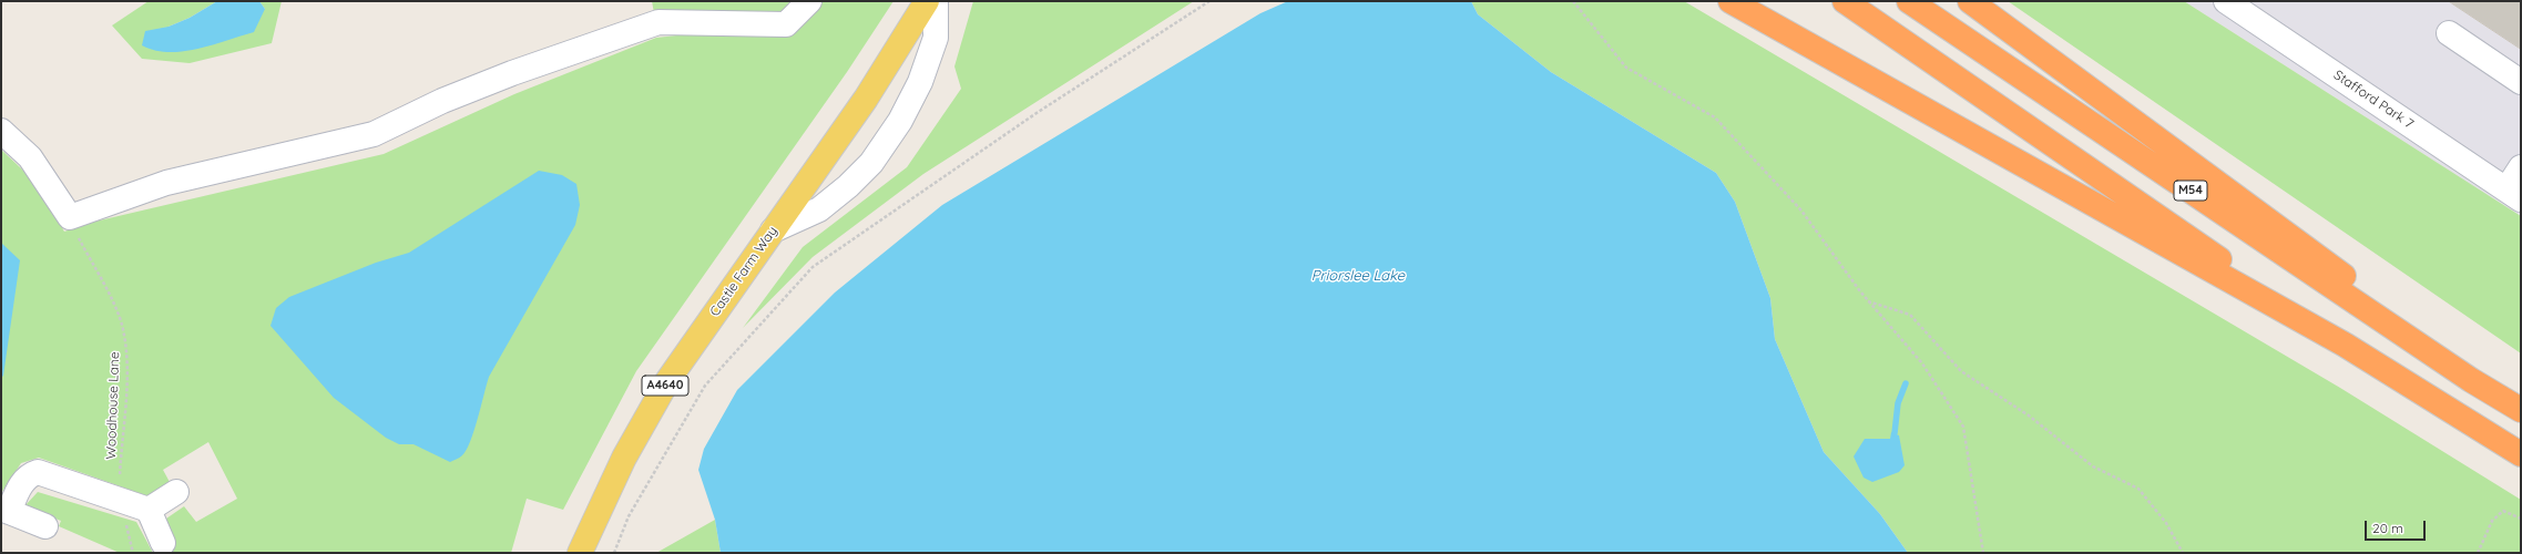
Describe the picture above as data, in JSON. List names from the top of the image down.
{
  "streets": {
    "highway": ["M54"],
    "main road": ["Castle Farm Way", "A4640"],
    "street": ["Stafford Park 7"],
    "path": ["Woodhouse Lane"]
  },
  "water": ["Priorslee Lake"],
  "scale_bar": "20 m"
}
